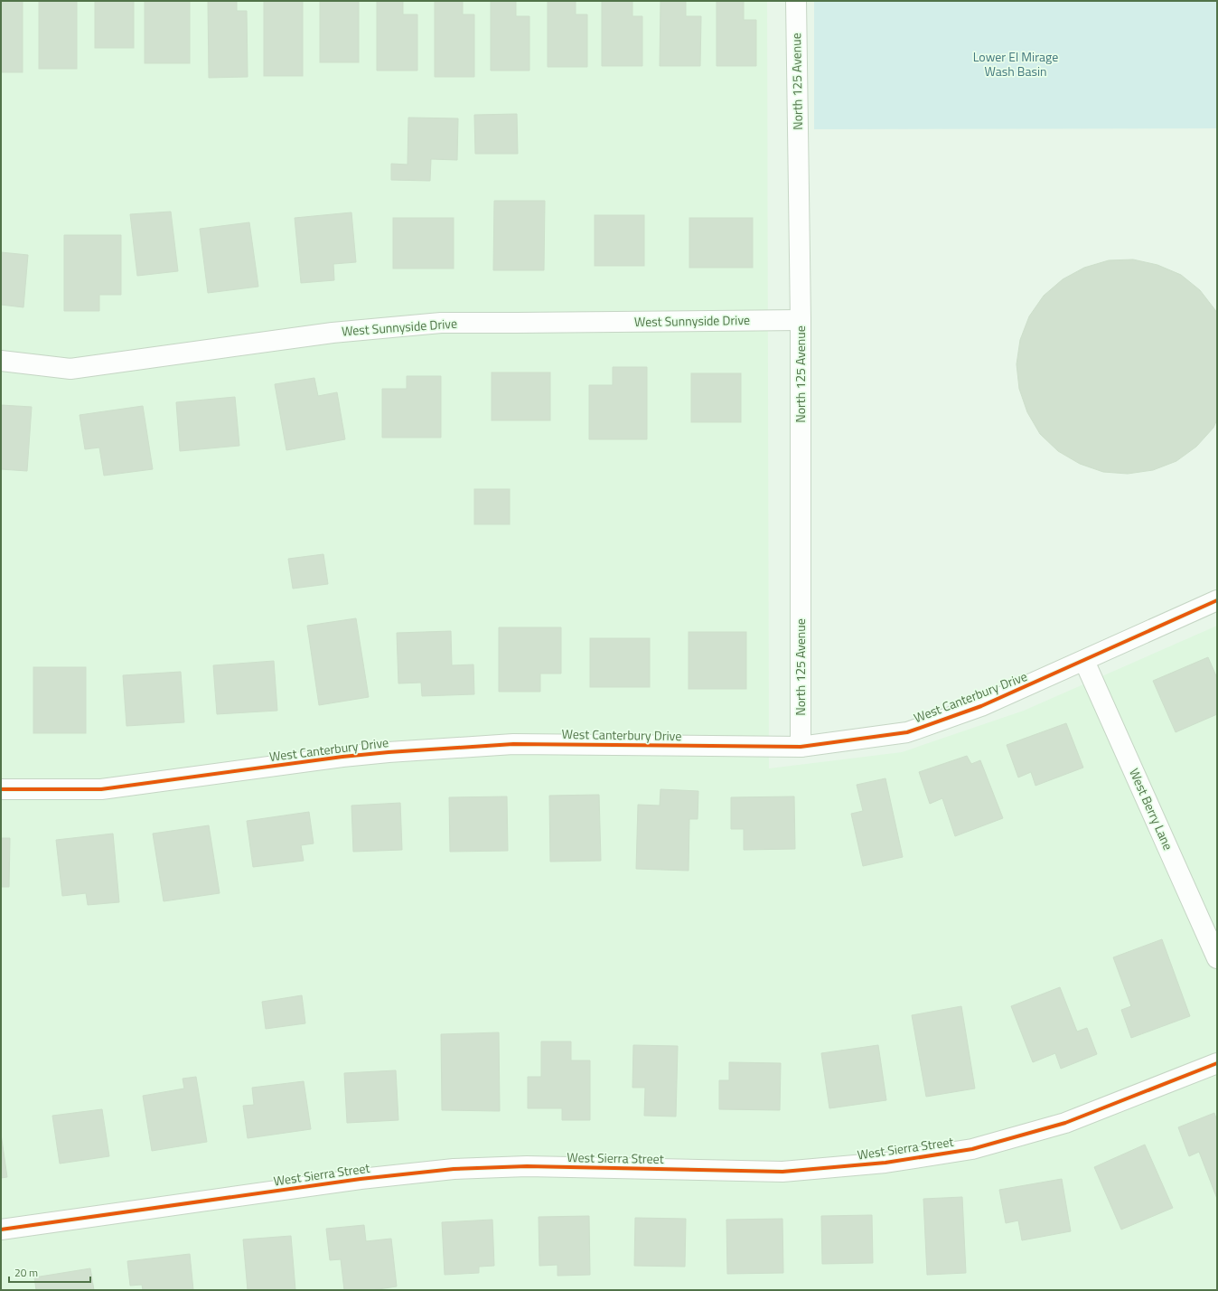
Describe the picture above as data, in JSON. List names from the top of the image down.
{
  "streets": {
    "street": [
      "North 125 Avenue",
      "West Sunnyside Drive",
      "West Canterbury Drive",
      "West Berry Lane",
      "West Sierra Street"
    ]
  },
  "crossings": [
    ["North 125 Avenue", "West Sunnyside Drive"],
    ["North 125 Avenue", "West Canterbury Drive"],
    ["West Canterbury Drive", "West Berry Lane"]
  ],
  "parks": ["Lower El Mirage Wash Basin"],
  "scale_bar": "20 m"
}
